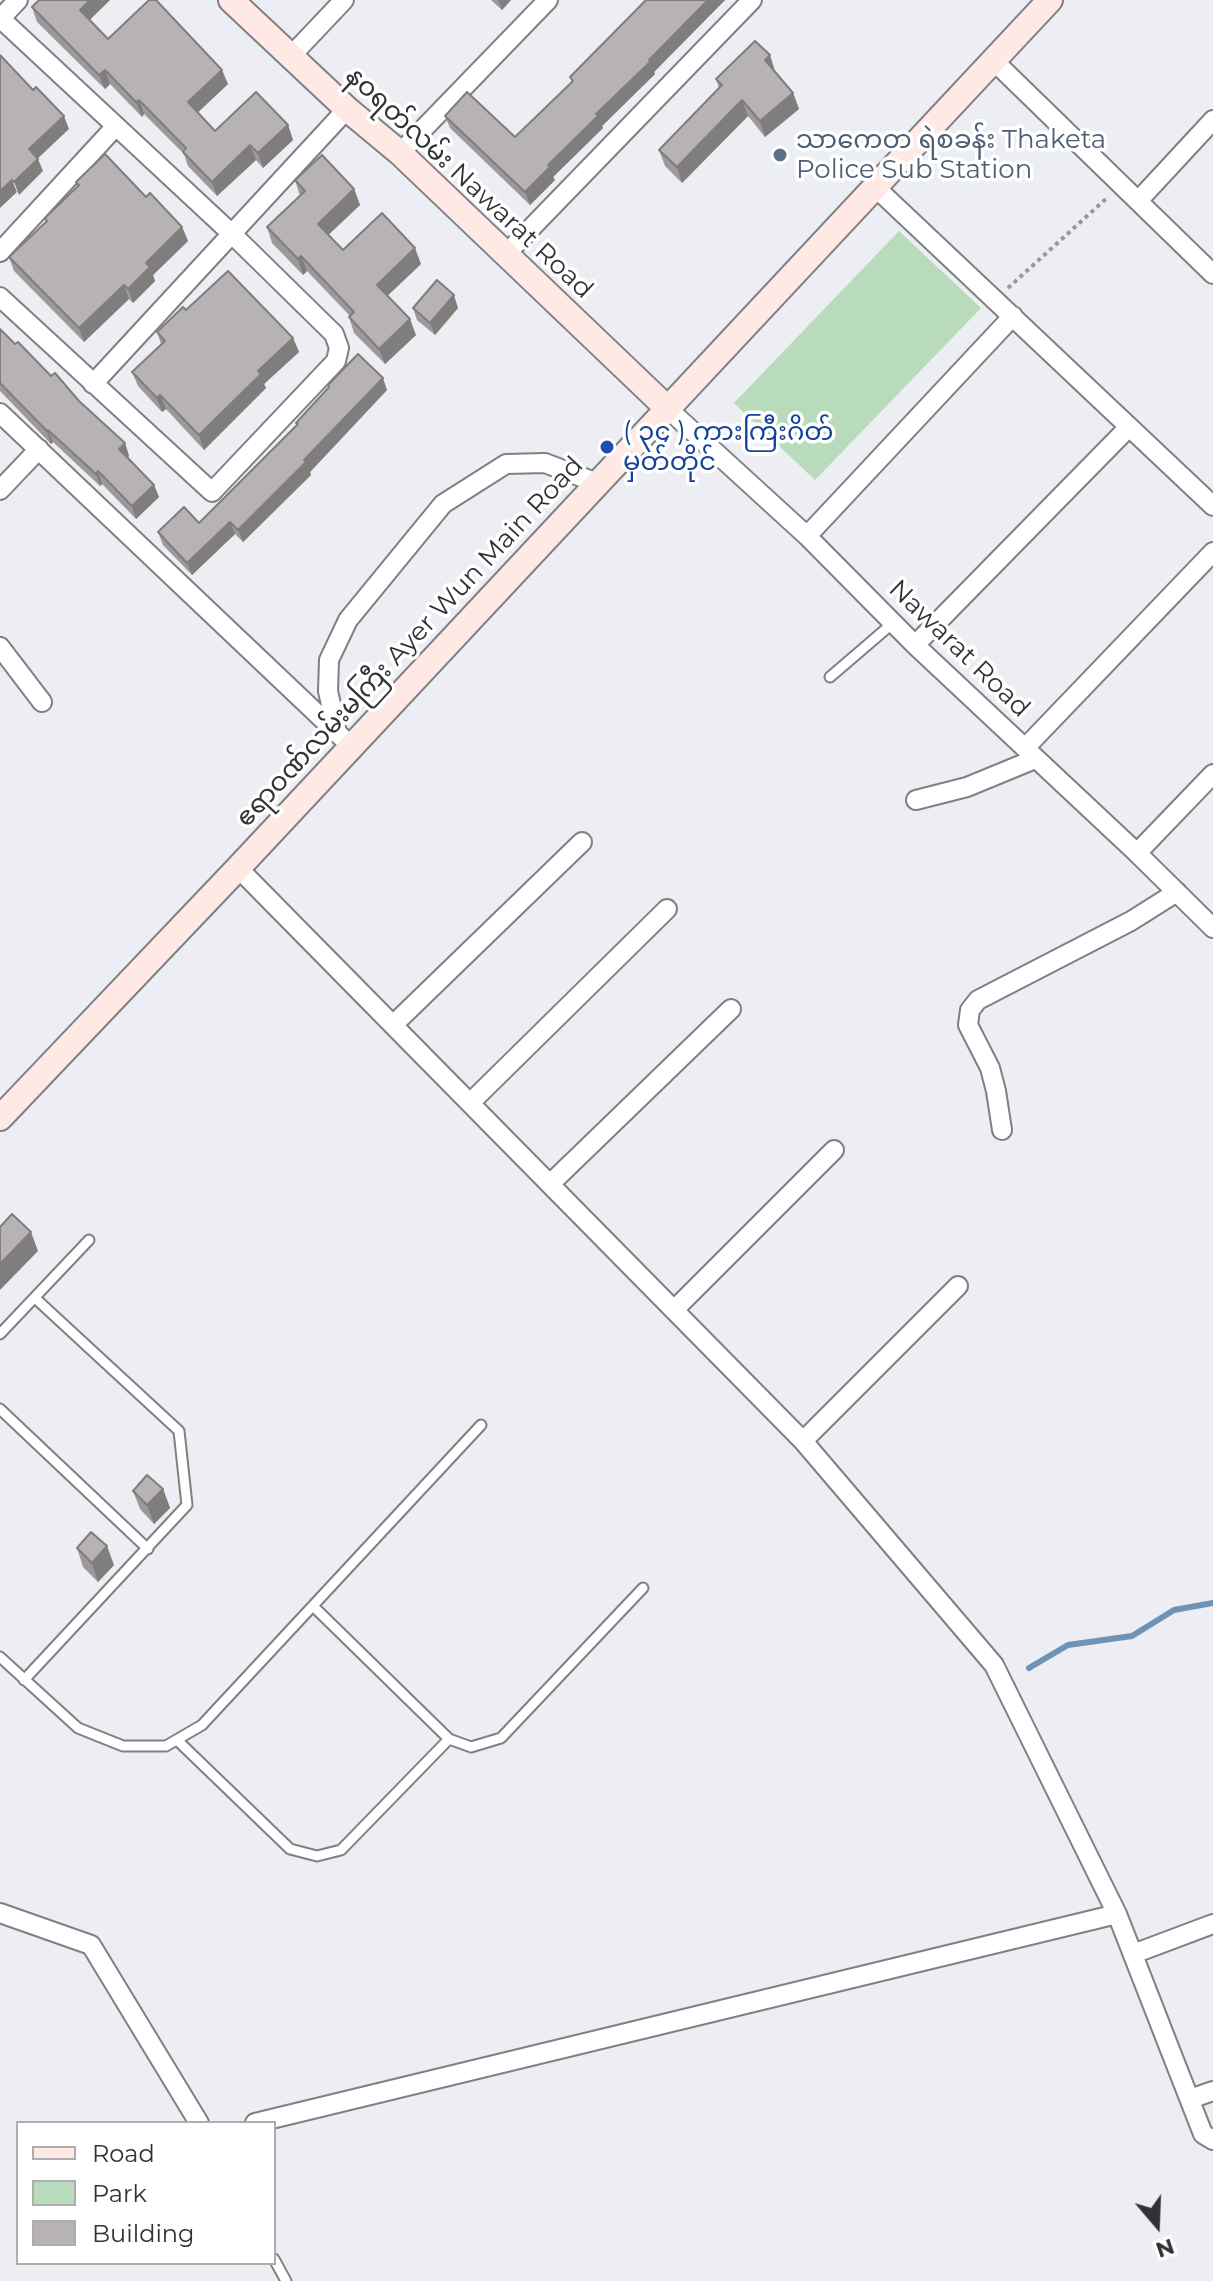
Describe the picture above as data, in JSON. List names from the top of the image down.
{
  "streets": {
    "main road": ["နဝရတ်လမ်း Nawarat Road", "ဧရာဝဏ်လမ်းမကြီး Ayer Wun Main Road"],
    "street": ["Nawarat Road"]
  },
  "crossings": [
    ["နဝရတ်လမ်း Nawarat Road", "ဧရာဝဏ်လမ်းမကြီး Ayer Wun Main Road"],
    ["နဝရတ်လမ်း Nawarat Road", "Nawarat Road"],
    ["ဧရာဝဏ်လမ်းမကြီး Ayer Wun Main Road", "Nawarat Road"]
  ],
  "places": ["သာကေတ ရဲစခန်း Thaketa Police Sub Station", "( ၃၄ ) ကားကြီးဂိတ် မှတ်တိုင်"],
  "legend": ["Road", "Park", "Building"],
  "north": "bottom"
}
